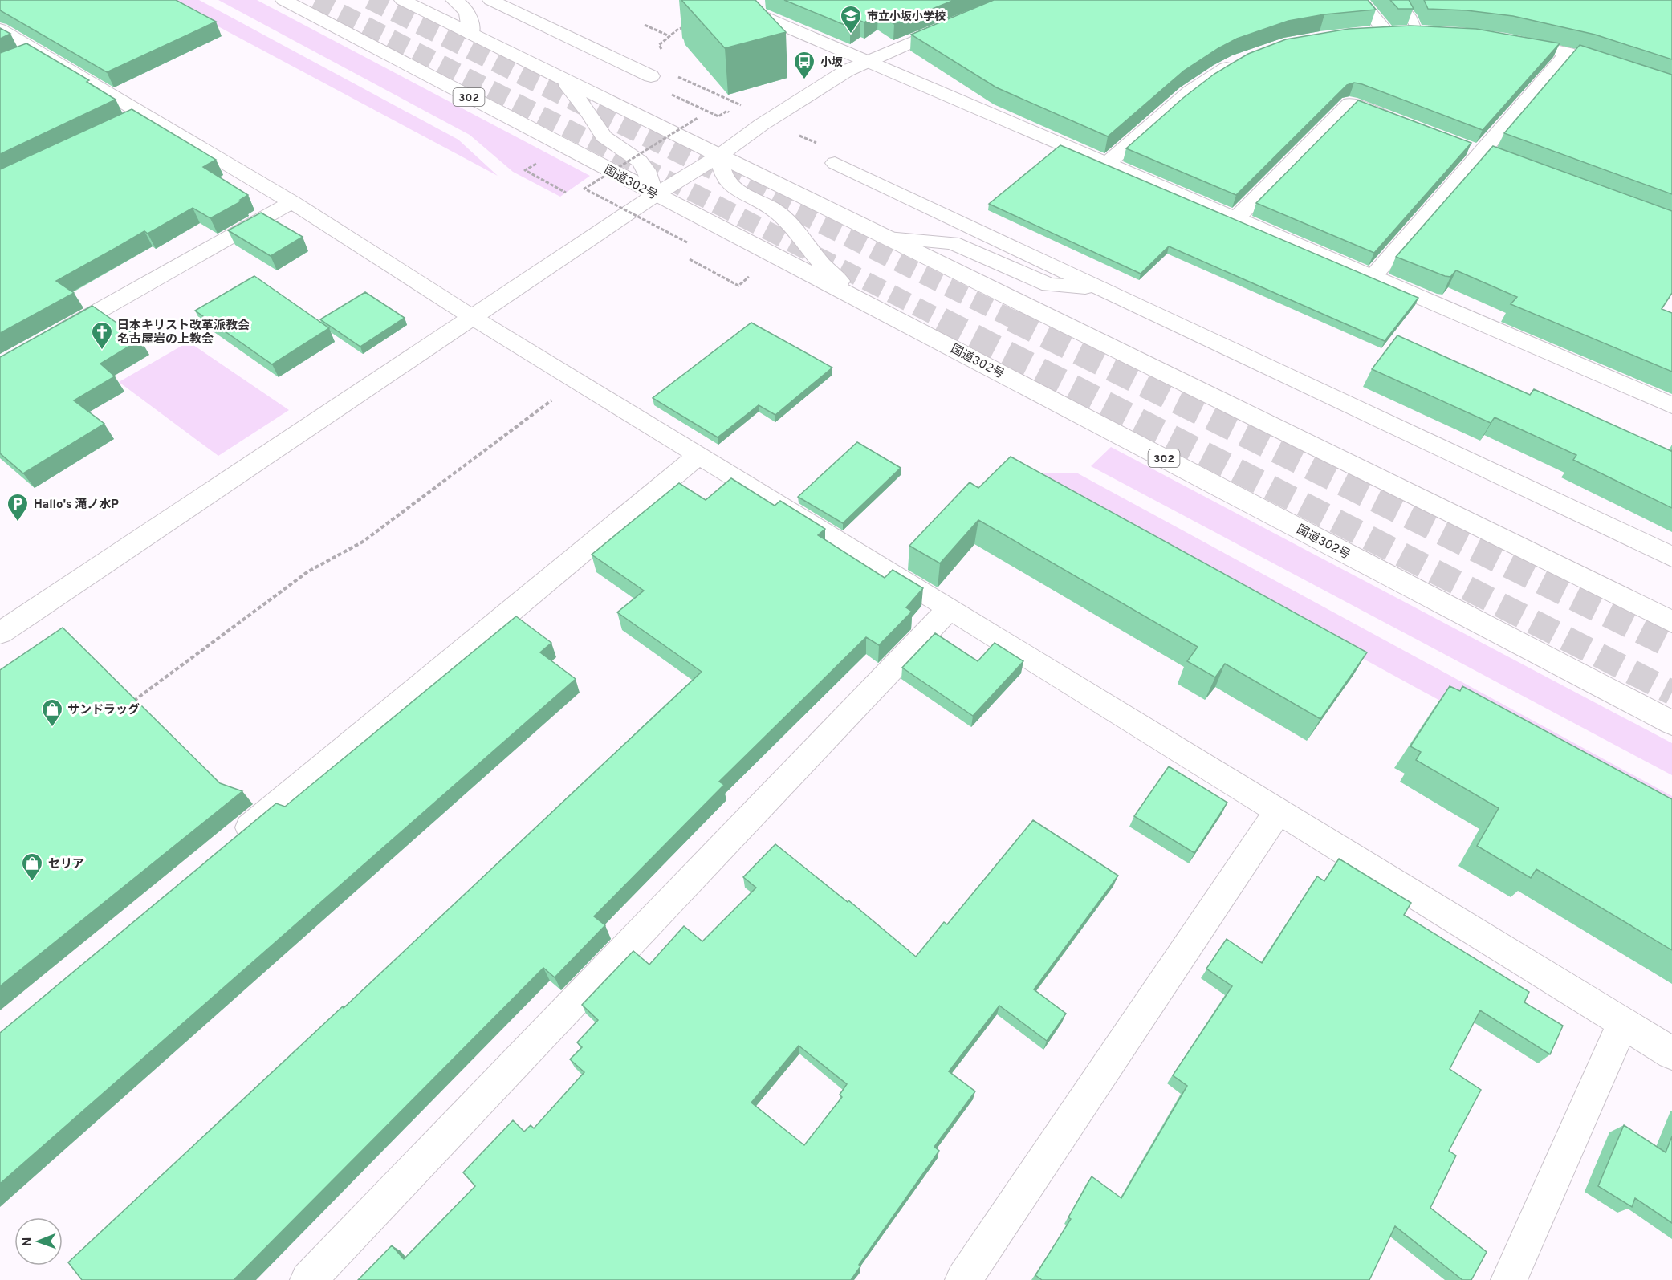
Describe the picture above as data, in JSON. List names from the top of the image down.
{
  "streets": {
    "main road": ["302", "国道302号"]
  },
  "places": {
    "school or university": ["市立小坂小学校"],
    "bus stop": ["小坂"],
    "church": ["日本キリスト改革派教会 名古屋岩の上教会"],
    "parking": ["Hallo's 滝ノ水P"],
    "shop": ["サンドラッグ", "セリア"]
  },
  "north": "left"
}
